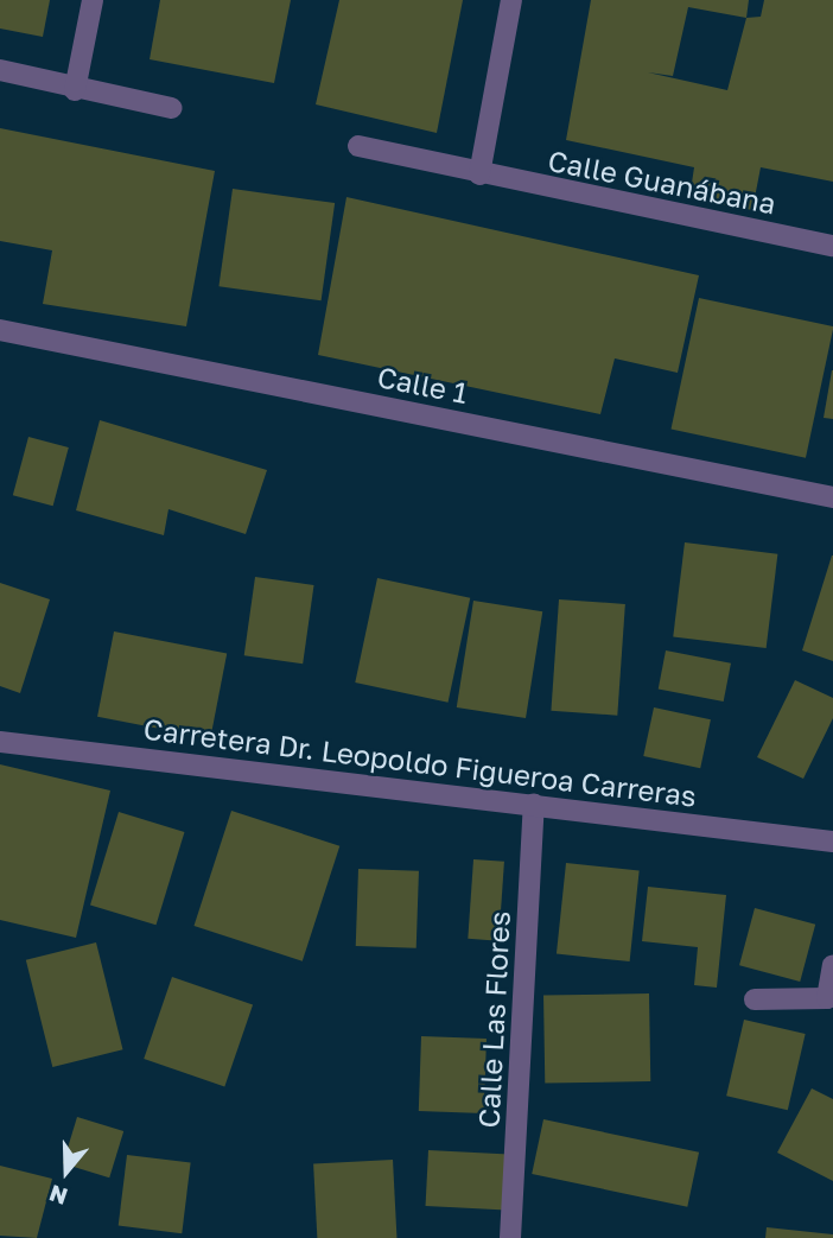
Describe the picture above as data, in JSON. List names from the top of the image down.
{
  "streets": {
    "street": [
      "Calle Guanábana",
      "Calle 1",
      "Carretera Dr. Leopoldo Figueroa Carreras",
      "Calle Las Flores"
    ]
  },
  "crossings": [
    ["Carretera Dr. Leopoldo Figueroa Carreras", "Calle Las Flores"]
  ],
  "north": "bottom"
}
